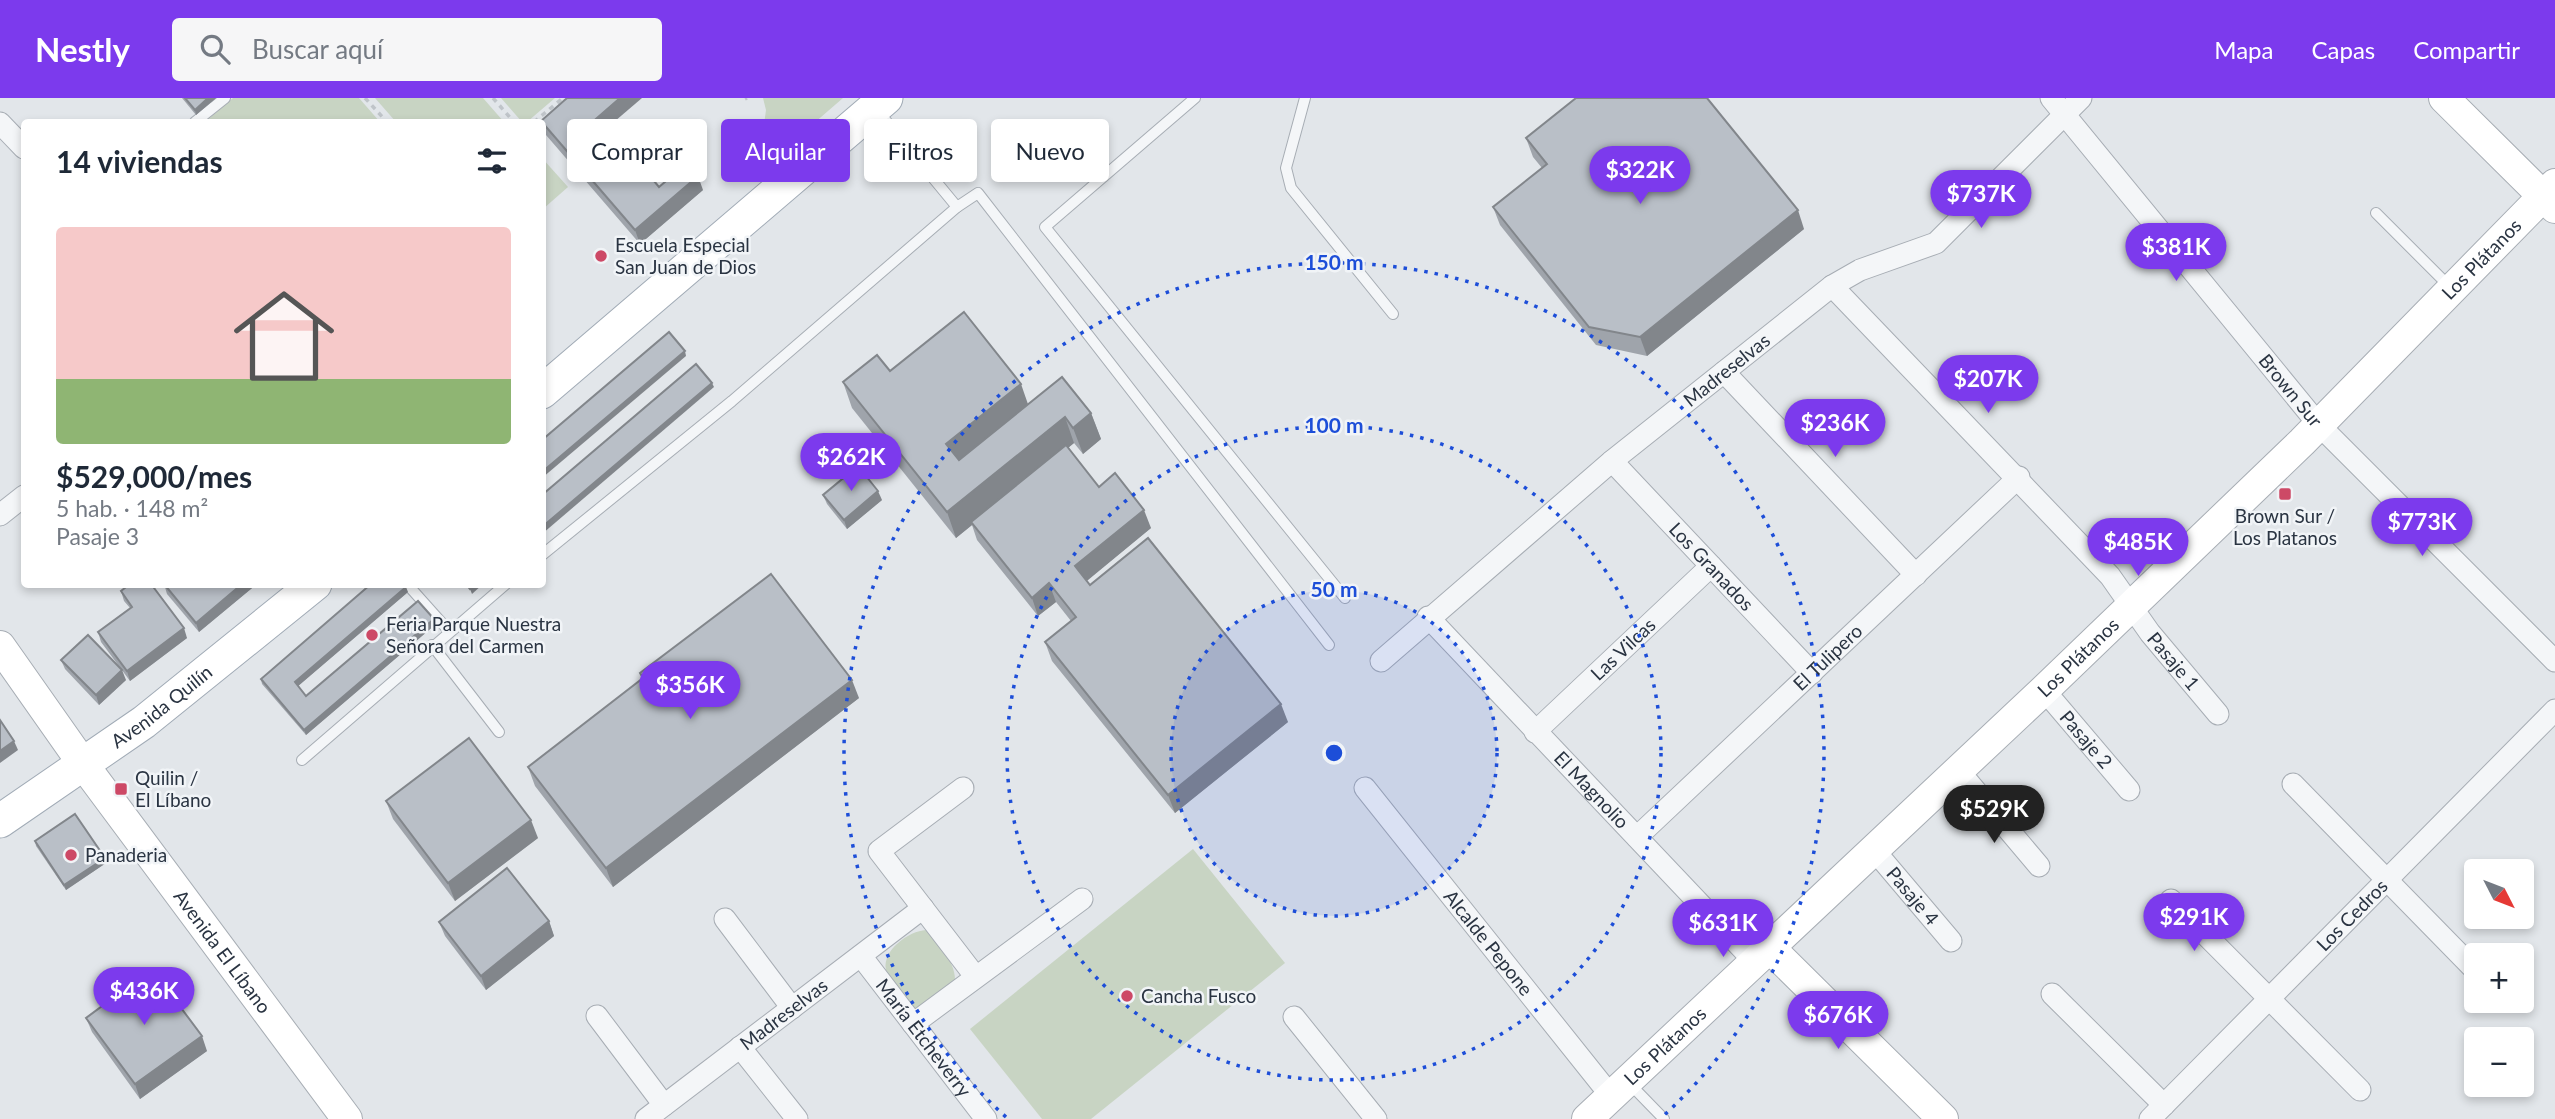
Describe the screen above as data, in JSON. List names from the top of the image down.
{
  "streets": {
    "main road": ["Avenida Quilín"],
    "street": [
      "Los Plátanos",
      "Madreselvas",
      "Brown Sur",
      "Los Granados",
      "Las Vilcas",
      "El Tulipero",
      "Pasaje 1",
      "Pasaje 2",
      "El Magnolio",
      "Pasaje 4",
      "Los Cedros",
      "Alcalde Pepone",
      "Avenida El Líbano",
      "María Etcheverry"
    ]
  },
  "crossings": [
    ["Los Plátanos", "Brown Sur"],
    ["Los Plátanos", "Pasaje 1"],
    ["Los Plátanos", "Pasaje 2"],
    ["Los Plátanos", "El Magnolio"],
    ["Los Plátanos", "Pasaje 4"],
    ["Los Plátanos", "Alcalde Pepone"],
    ["Madreselvas", "Brown Sur"],
    ["Madreselvas", "Los Granados"],
    ["Madreselvas", "Pasaje 1"],
    ["Madreselvas", "El Magnolio"],
    ["Madreselvas", "María Etcheverry"],
    ["Los Granados", "Las Vilcas"],
    ["Los Granados", "El Tulipero"],
    ["Las Vilcas", "El Magnolio"],
    ["El Tulipero", "Pasaje 1"],
    ["El Tulipero", "El Magnolio"],
    ["Avenida Quilín", "Avenida El Líbano"]
  ],
  "places": {
    "other": [
      "Escuela Especial San Juan de Dios",
      "Feria Parque Nuestra Señora del Carmen",
      "Panaderia",
      "Cancha Fusco"
    ],
    "transit": ["Brown Sur / Los Platanos", "Quilin / El Líbano"]
  },
  "north": "bottom right",
  "page": {
    "header": "Nestly",
    "search": "Buscar aquí",
    "nav": ["Mapa", "Capas", "Compartir"],
    "chip": [
      "Comprar",
      "Alquilar",
      "Filtros",
      "Nuevo"
    ],
    "heading": "14 viviendas",
    "price": [
      "$322K",
      "$737K",
      "$381K",
      "$207K",
      "$236K",
      "$262K",
      "$773K",
      "$485K",
      "$356K",
      "$529K",
      "$291K",
      "$631K",
      "$436K",
      "$676K"
    ],
    "list": [
      {
        "name": "$529,000/mes",
        "note": "5 hab. · 148 m² · Pasaje 3"
      }
    ],
    "map_buttons": ["+", "−"]
  },
  "rings": ["150 m", "100 m", "50 m"]
}
